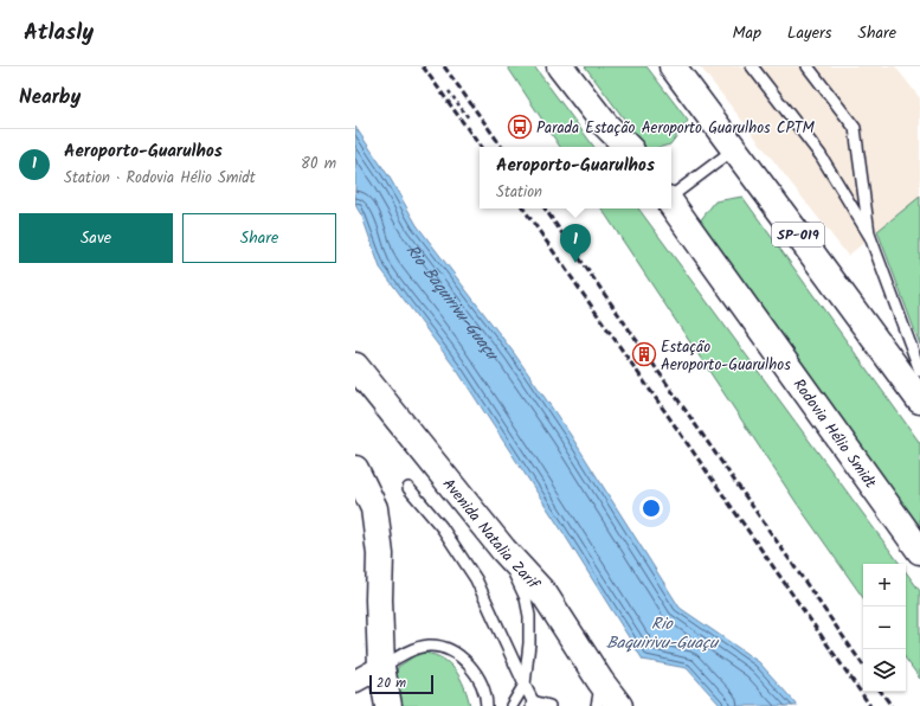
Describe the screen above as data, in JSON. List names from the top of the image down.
{
  "streets": {
    "main road": ["SP-019", "Rodovia Hélio Smidt", "Avenida Natalia Zarif"]
  },
  "water": ["Rio Baquirivu-Guaçu"],
  "places": {
    "bus stop": ["Parada Estação Aeroporto Guarulhos CPTM"],
    "building": ["Estação Aeroporto-Guarulhos"]
  },
  "scale_bar": "20 m",
  "page": {
    "header": "Atlasly",
    "nav": ["Map", "Layers", "Share"],
    "heading": "Nearby",
    "list": [
      {
        "mark": "1",
        "name": "Aeroporto-Guarulhos",
        "note": "Station · Rodovia Hélio Smidt",
        "value": "80 m"
      }
    ],
    "popup": ["Aeroporto-Guarulhos", "Station"],
    "buttons": ["Save", "Share"],
    "pins": "1",
    "map_buttons": ["+", "−"],
    "scale": "20 m"
  }
}
